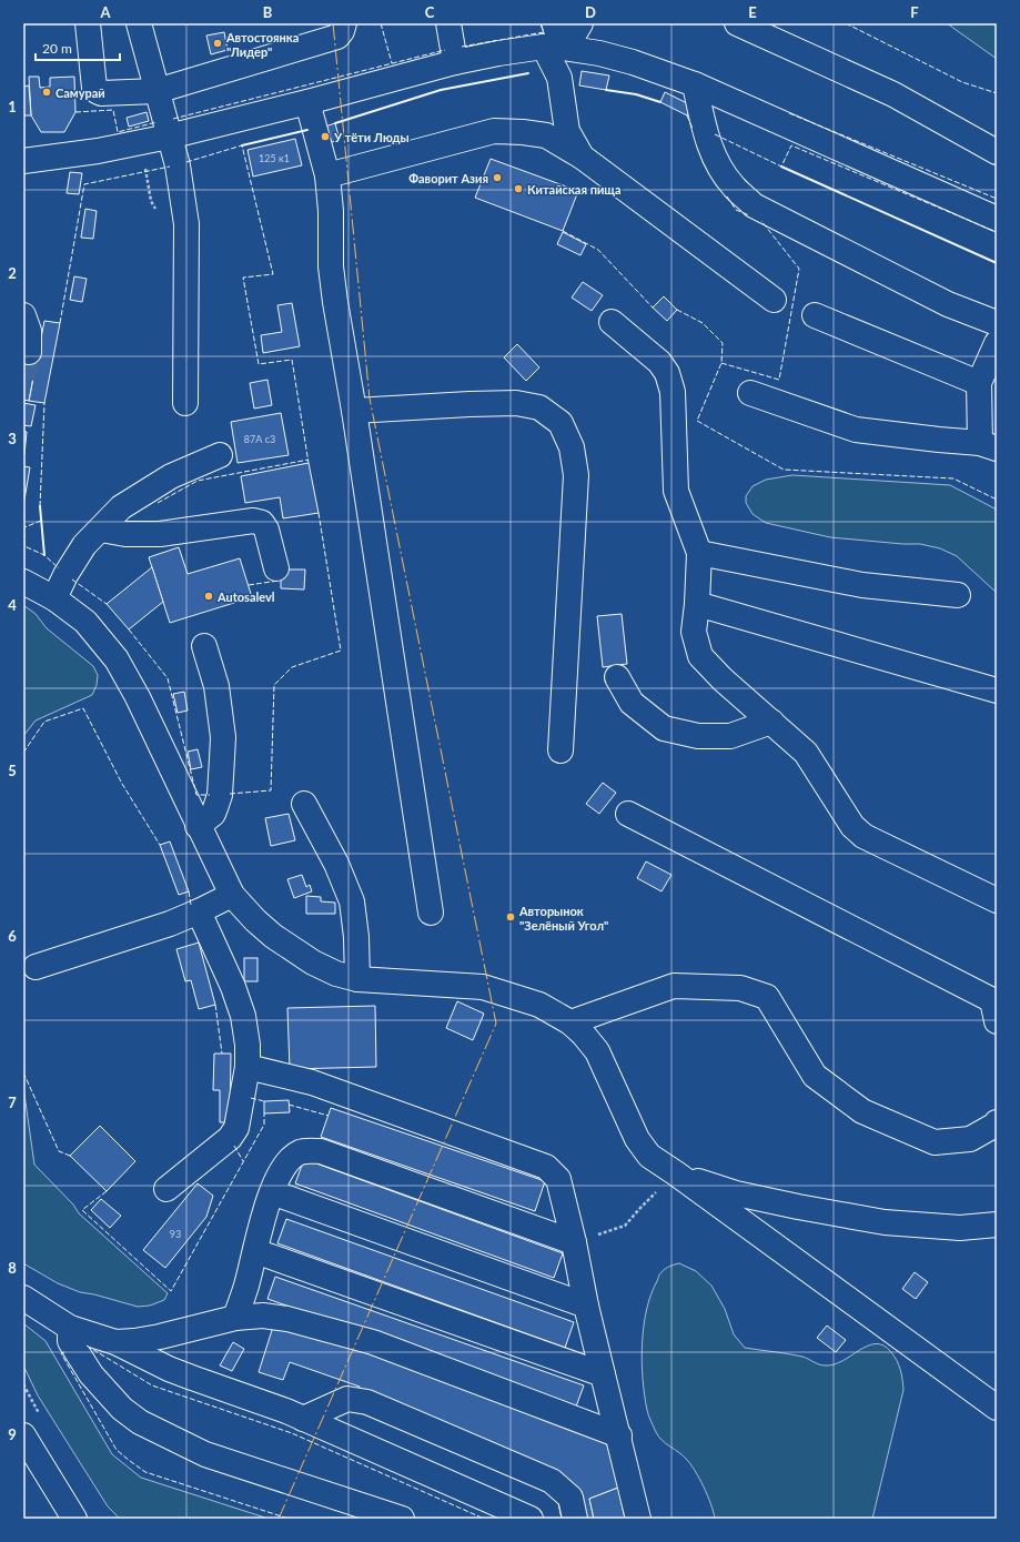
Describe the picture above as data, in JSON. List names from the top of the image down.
{
  "places": [
    "Автостоянка \"Лидер\"",
    "Самурай",
    "У тёти Люды",
    "Фаворит Азия",
    "Китайская пища",
    "Autosalevl",
    "Авторынок \"Зелёный Угол\""
  ],
  "house_numbers": ["125 к1", "87А с3", "93"],
  "scale_bar": "20 m",
  "grid": {
    "columns": [
      "A",
      "B",
      "C",
      "D",
      "E",
      "F"
    ],
    "rows": [
      "1",
      "2",
      "3",
      "4",
      "5",
      "6",
      "7",
      "8",
      "9"
    ]
  }
}
